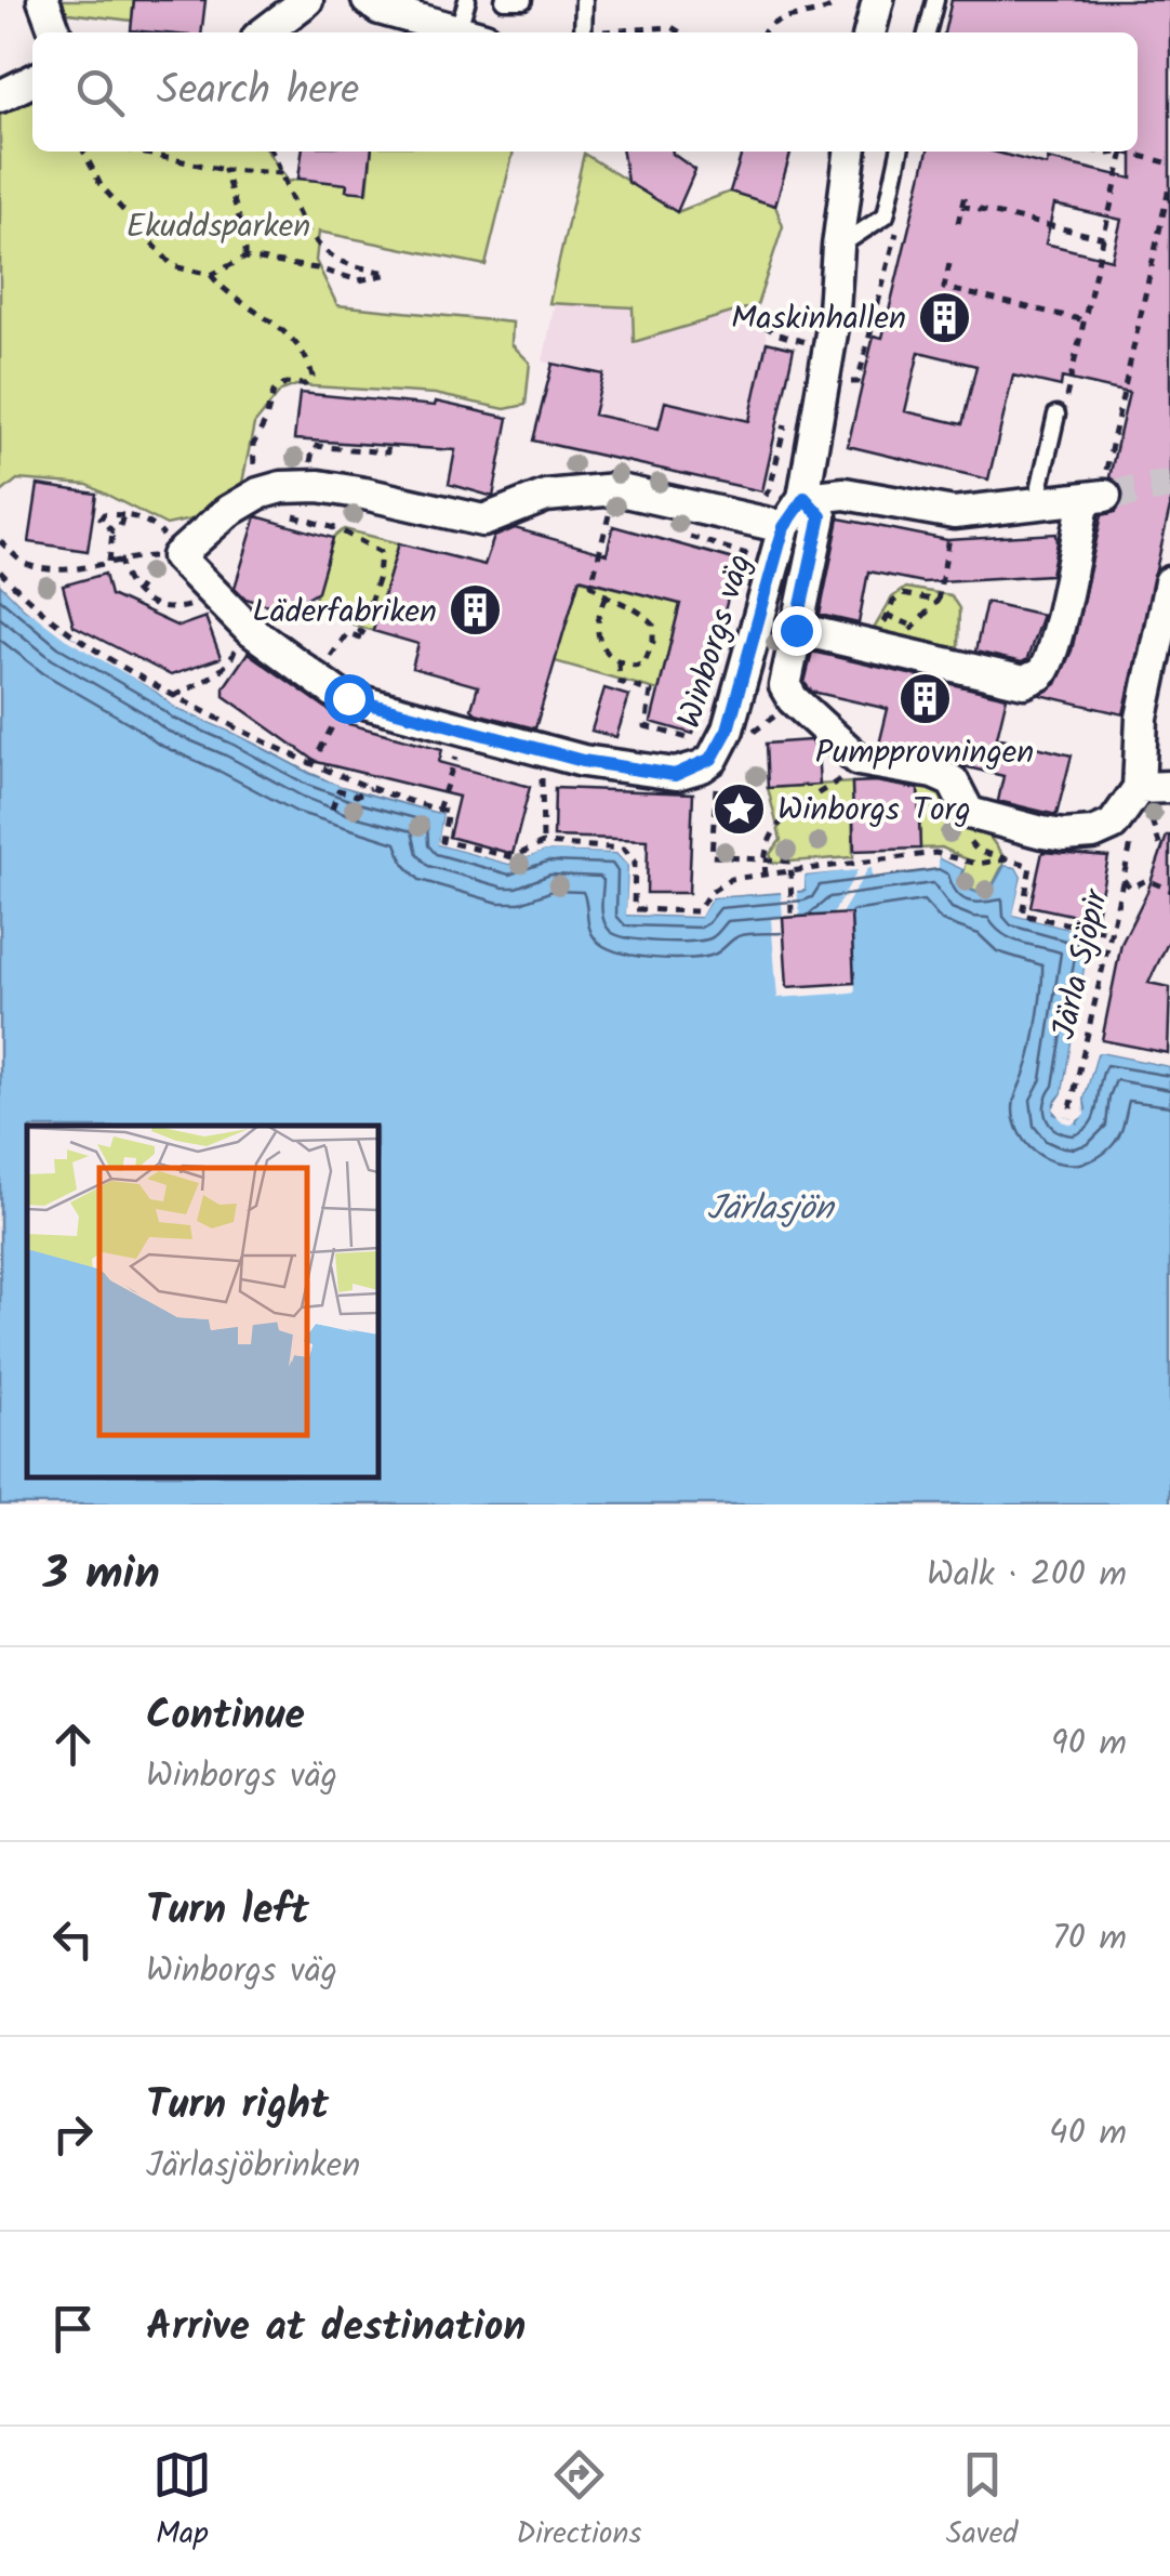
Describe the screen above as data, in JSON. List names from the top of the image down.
{
  "streets": {
    "street": ["Winborgs väg"],
    "path": ["Järla Sjöpir"]
  },
  "water": ["Järlasjön"],
  "parks": ["Ekuddsparken"],
  "places": {
    "building": ["Maskinhallen", "Läderfabriken", "Pumpprovningen"],
    "place": ["Winborgs Torg"]
  },
  "page": {
    "search": "Search here",
    "heading": ["3 min", "Walk · 200 m"],
    "list": [
      ["Continue", "Winborgs väg", "90 m"],
      ["Turn left", "Winborgs väg", "70 m"],
      ["Turn right", "Järlasjöbrinken", "40 m"],
      "Arrive at destination"
    ],
    "nav": ["Map", "Directions", "Saved"]
  }
}
